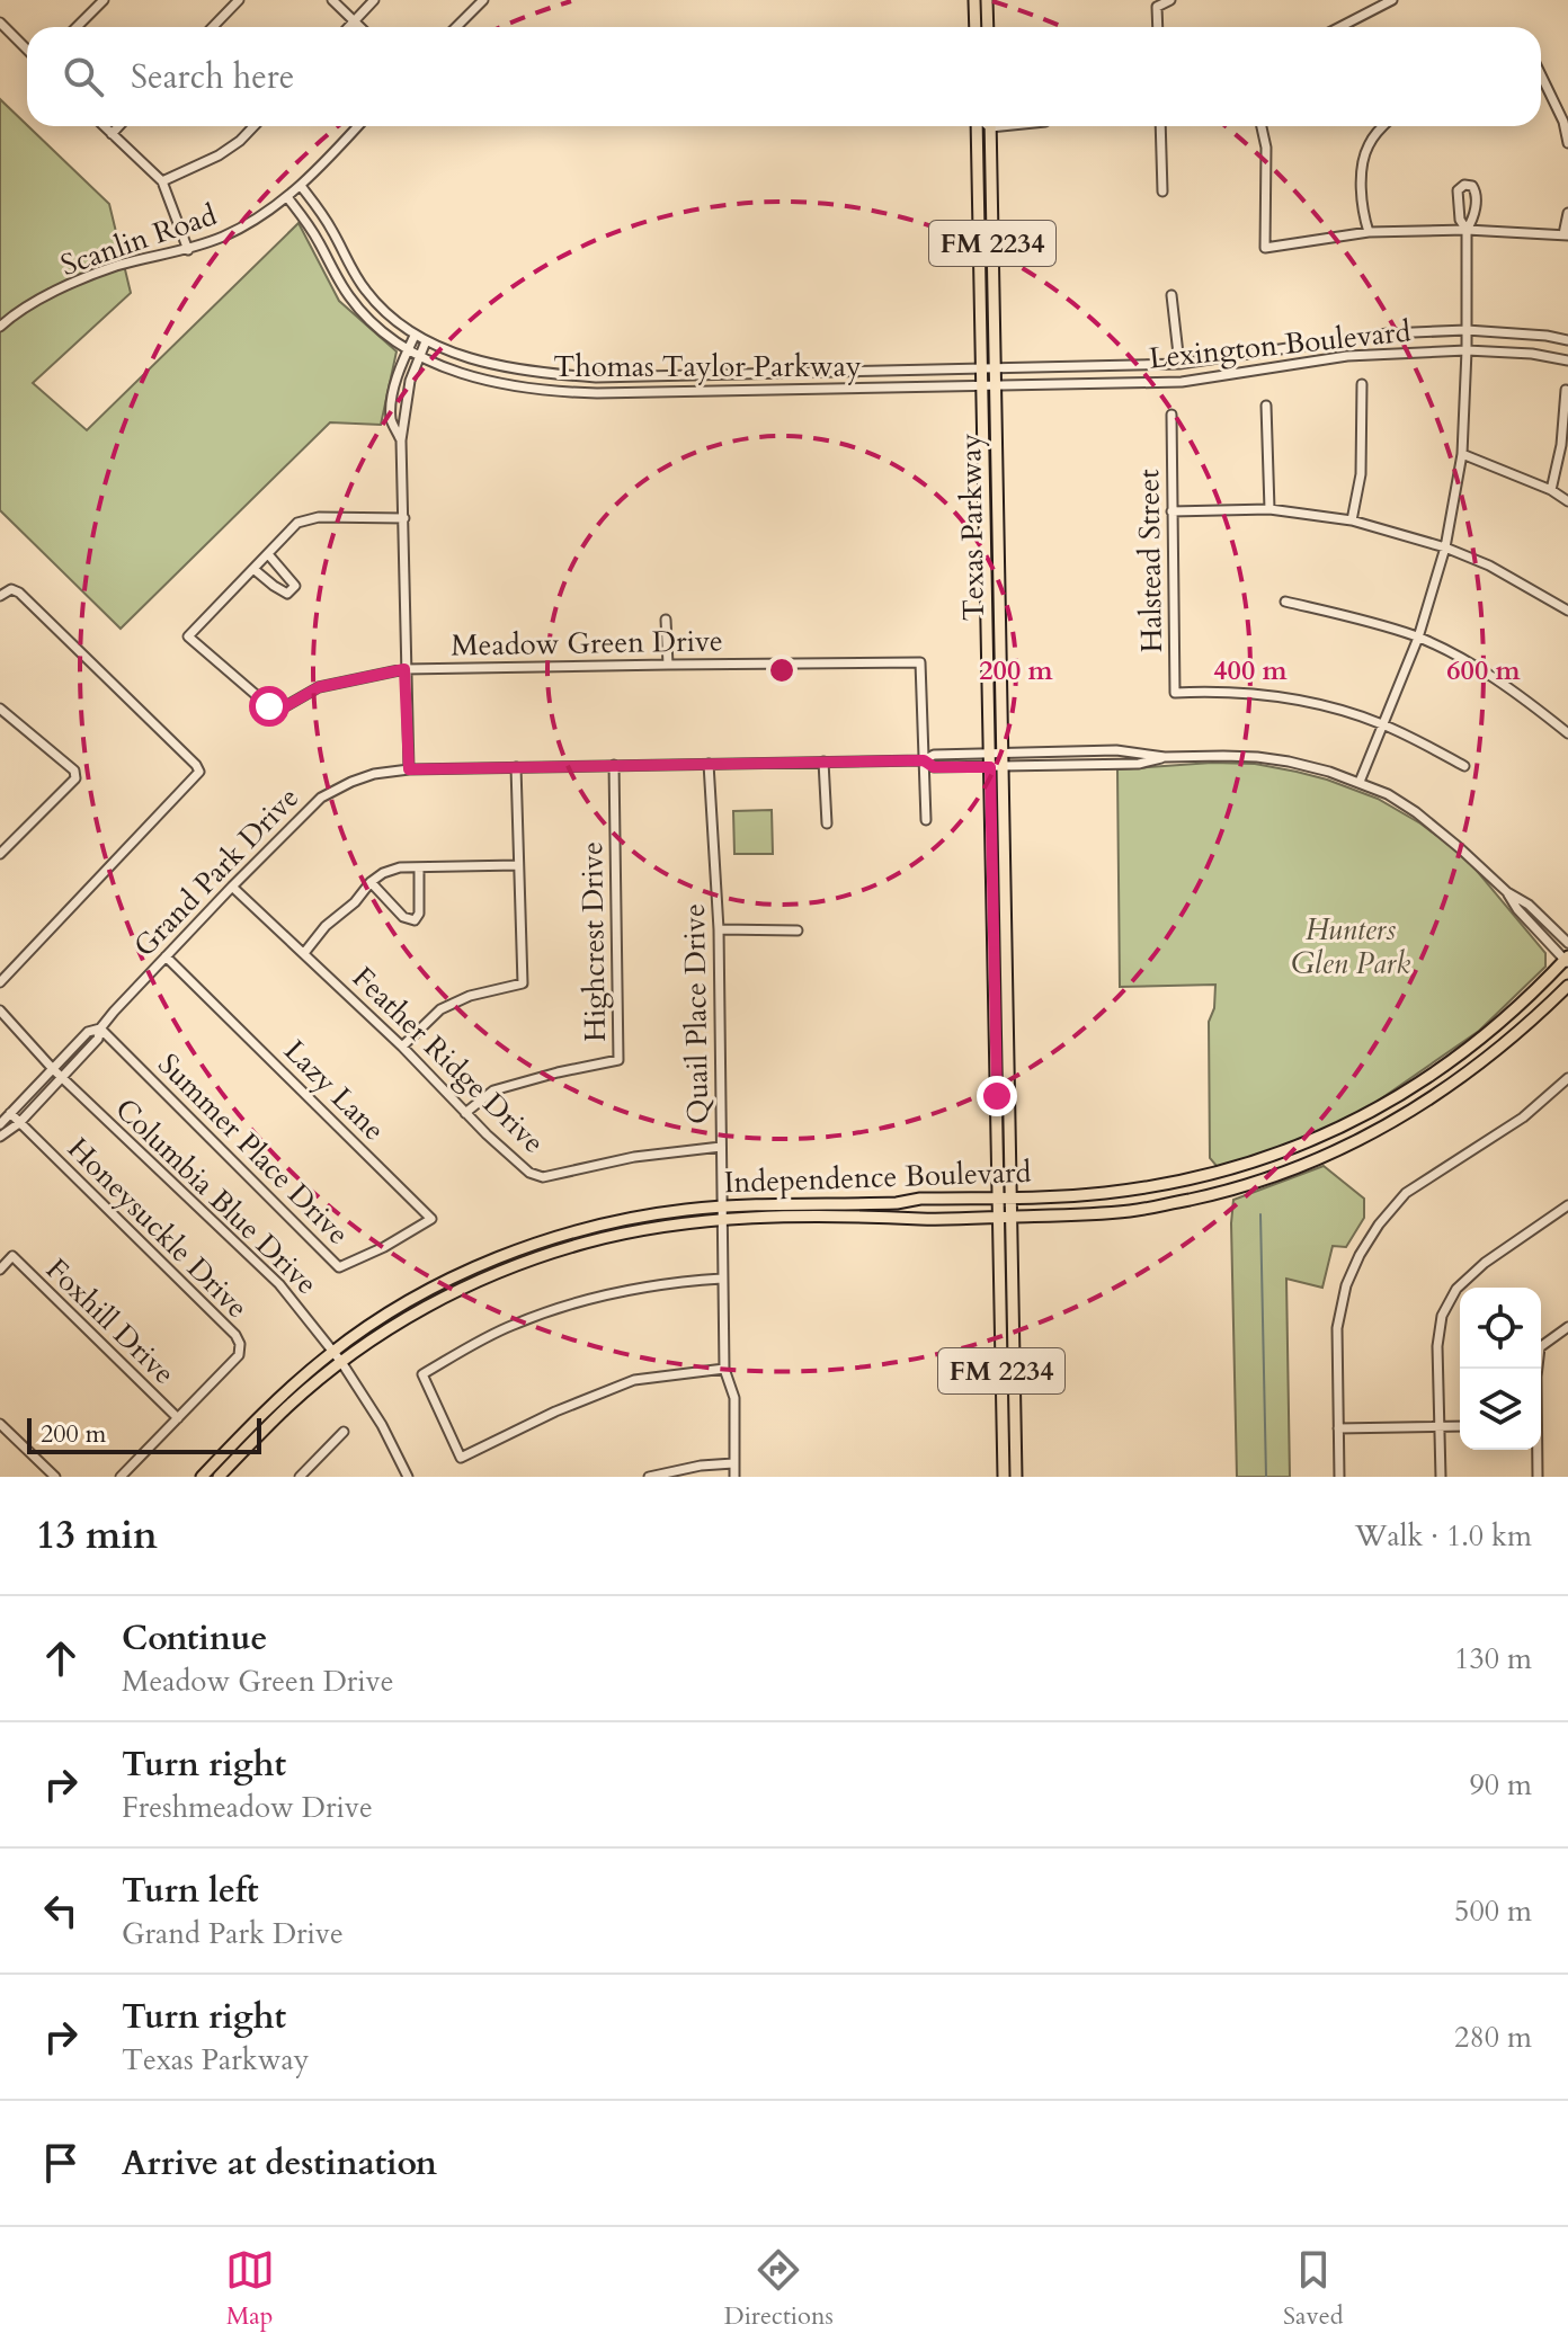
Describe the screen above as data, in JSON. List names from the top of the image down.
{
  "streets": {
    "main road": ["FM 2234", "Texas Parkway", "Independence Boulevard"],
    "street": [
      "Scanlin Road",
      "Lexington Boulevard",
      "Thomas Taylor Parkway",
      "Halstead Street",
      "Meadow Green Drive",
      "Grand Park Drive",
      "Highcrest Drive",
      "Quail Place Drive",
      "Feather Ridge Drive",
      "Lazy Lane",
      "Summer Place Drive",
      "Columbia Blue Drive",
      "Honeysuckle Drive",
      "Foxhill Drive"
    ]
  },
  "crossings": [
    ["Scanlin Road", "Thomas Taylor Parkway"],
    ["Lexington Boulevard", "Thomas Taylor Parkway"],
    ["Lexington Boulevard", "Texas Parkway"],
    ["Thomas Taylor Parkway", "Texas Parkway"],
    ["Texas Parkway", "Grand Park Drive"],
    ["Texas Parkway", "Independence Boulevard"],
    ["Meadow Green Drive", "Grand Park Drive"],
    ["Grand Park Drive", "Highcrest Drive"],
    ["Grand Park Drive", "Quail Place Drive"],
    ["Grand Park Drive", "Feather Ridge Drive"],
    ["Grand Park Drive", "Lazy Lane"],
    ["Grand Park Drive", "Summer Place Drive"],
    ["Grand Park Drive", "Independence Boulevard"],
    ["Grand Park Drive", "Columbia Blue Drive"],
    ["Grand Park Drive", "Honeysuckle Drive"],
    ["Highcrest Drive", "Feather Ridge Drive"],
    ["Quail Place Drive", "Feather Ridge Drive"],
    ["Quail Place Drive", "Independence Boulevard"],
    ["Lazy Lane", "Summer Place Drive"],
    ["Independence Boulevard", "Columbia Blue Drive"],
    ["Honeysuckle Drive", "Foxhill Drive"]
  ],
  "parks": ["Hunters Glen Park"],
  "scale_bar": "200 m",
  "page": {
    "search": "Search here",
    "scale": "200 m",
    "heading": ["13 min", "Walk · 1.0 km"],
    "list": [
      ["Continue", "Meadow Green Drive", "130 m"],
      ["Turn right", "Freshmeadow Drive", "90 m"],
      ["Turn left", "Grand Park Drive", "500 m"],
      ["Turn right", "Texas Parkway", "280 m"],
      "Arrive at destination"
    ],
    "nav": ["Map", "Directions", "Saved"]
  },
  "rings": ["200 m", "400 m", "600 m"]
}
